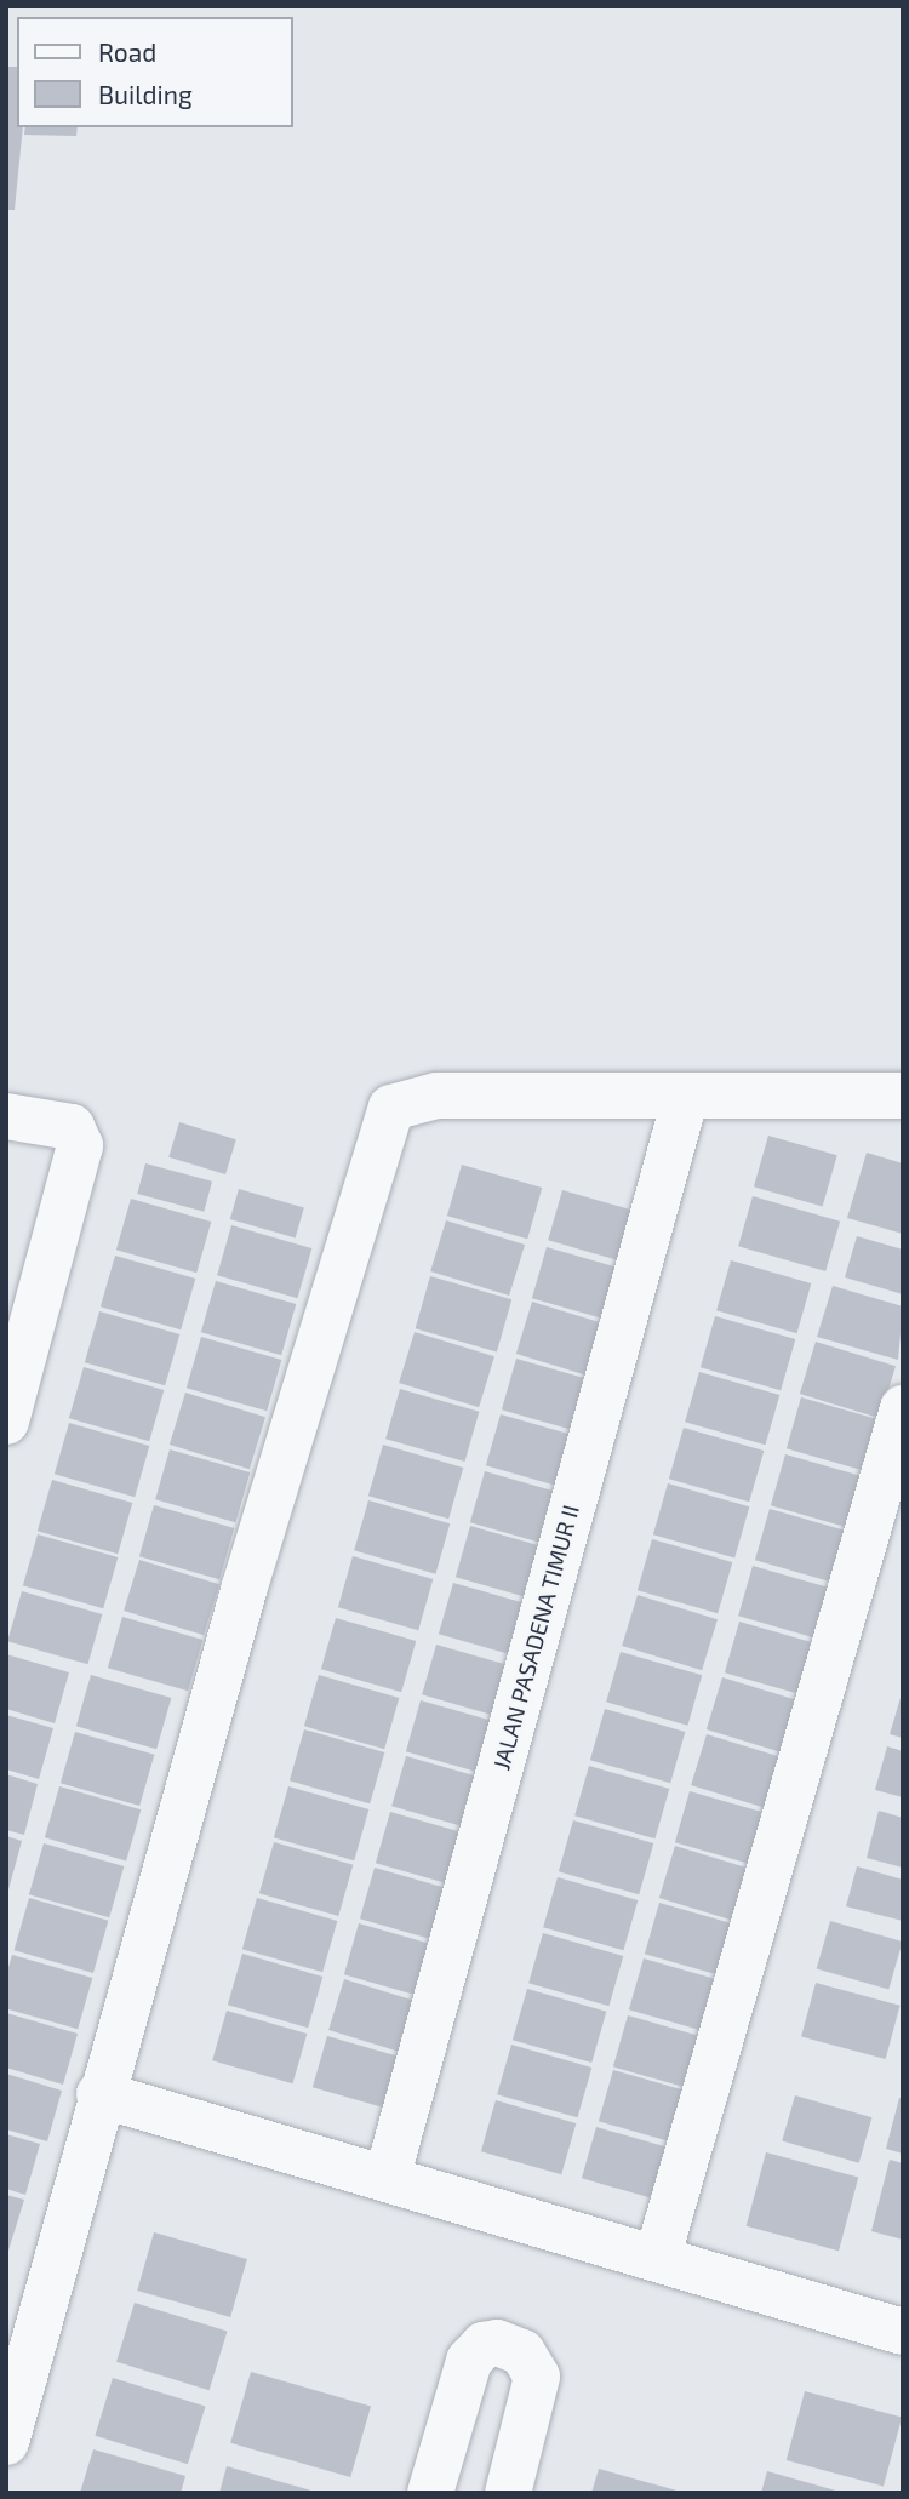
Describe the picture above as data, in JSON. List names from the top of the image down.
{
  "streets": {
    "street": ["JALAN PASADENA TIMUR II"]
  },
  "legend": ["Road", "Building"]
}
